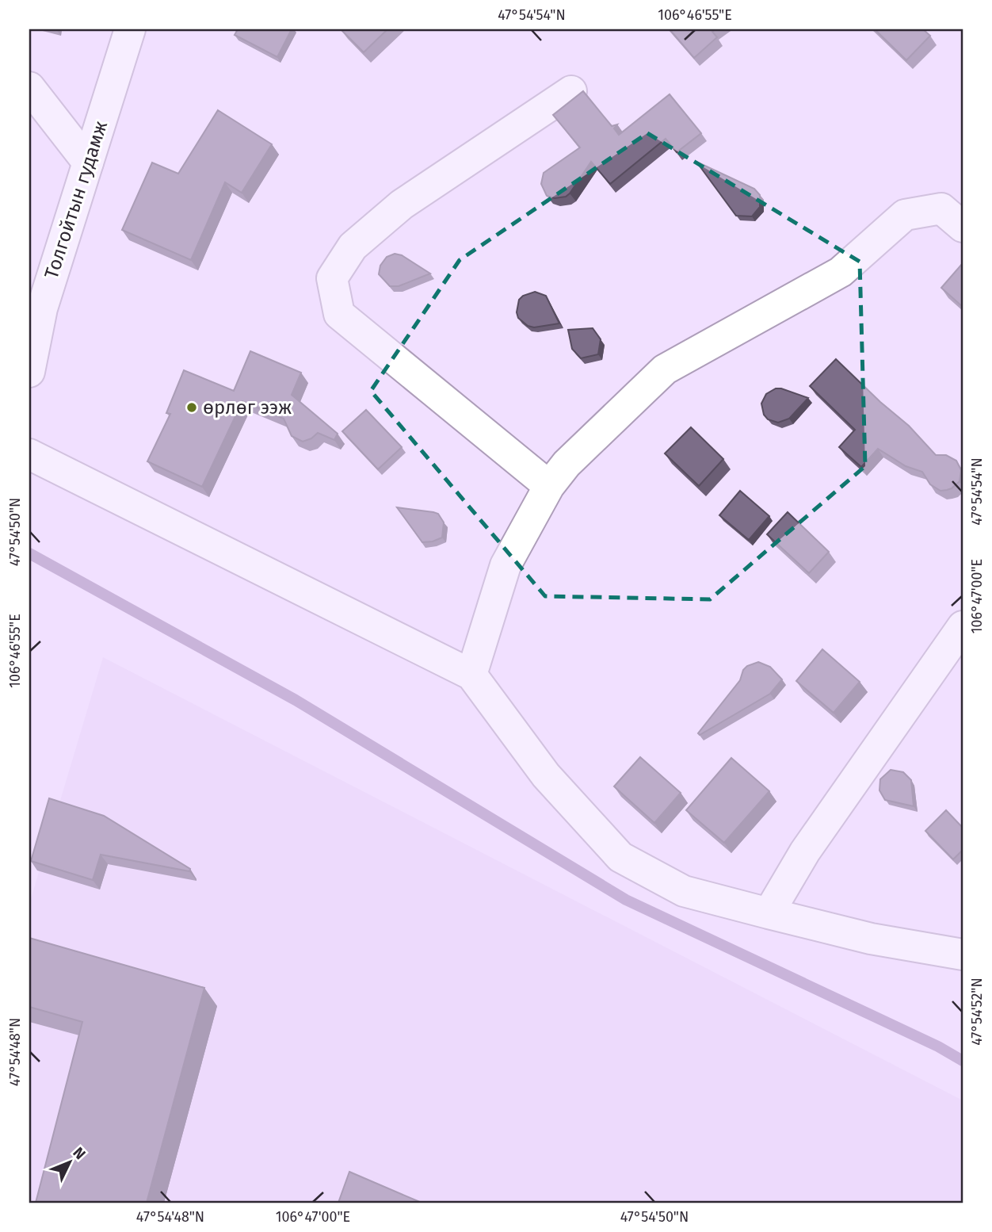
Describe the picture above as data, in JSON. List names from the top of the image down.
{
  "streets": {
    "street": ["Толгойтын гудамж"]
  },
  "places": ["өрлөг ээж"],
  "north": "top right",
  "coordinates": [
    "47°54'54\"N",
    "106°46'55\"E",
    "47°54'50\"N",
    "106°47'00\"E",
    "47°54'52\"N",
    "47°54'48\"N"
  ]
}
